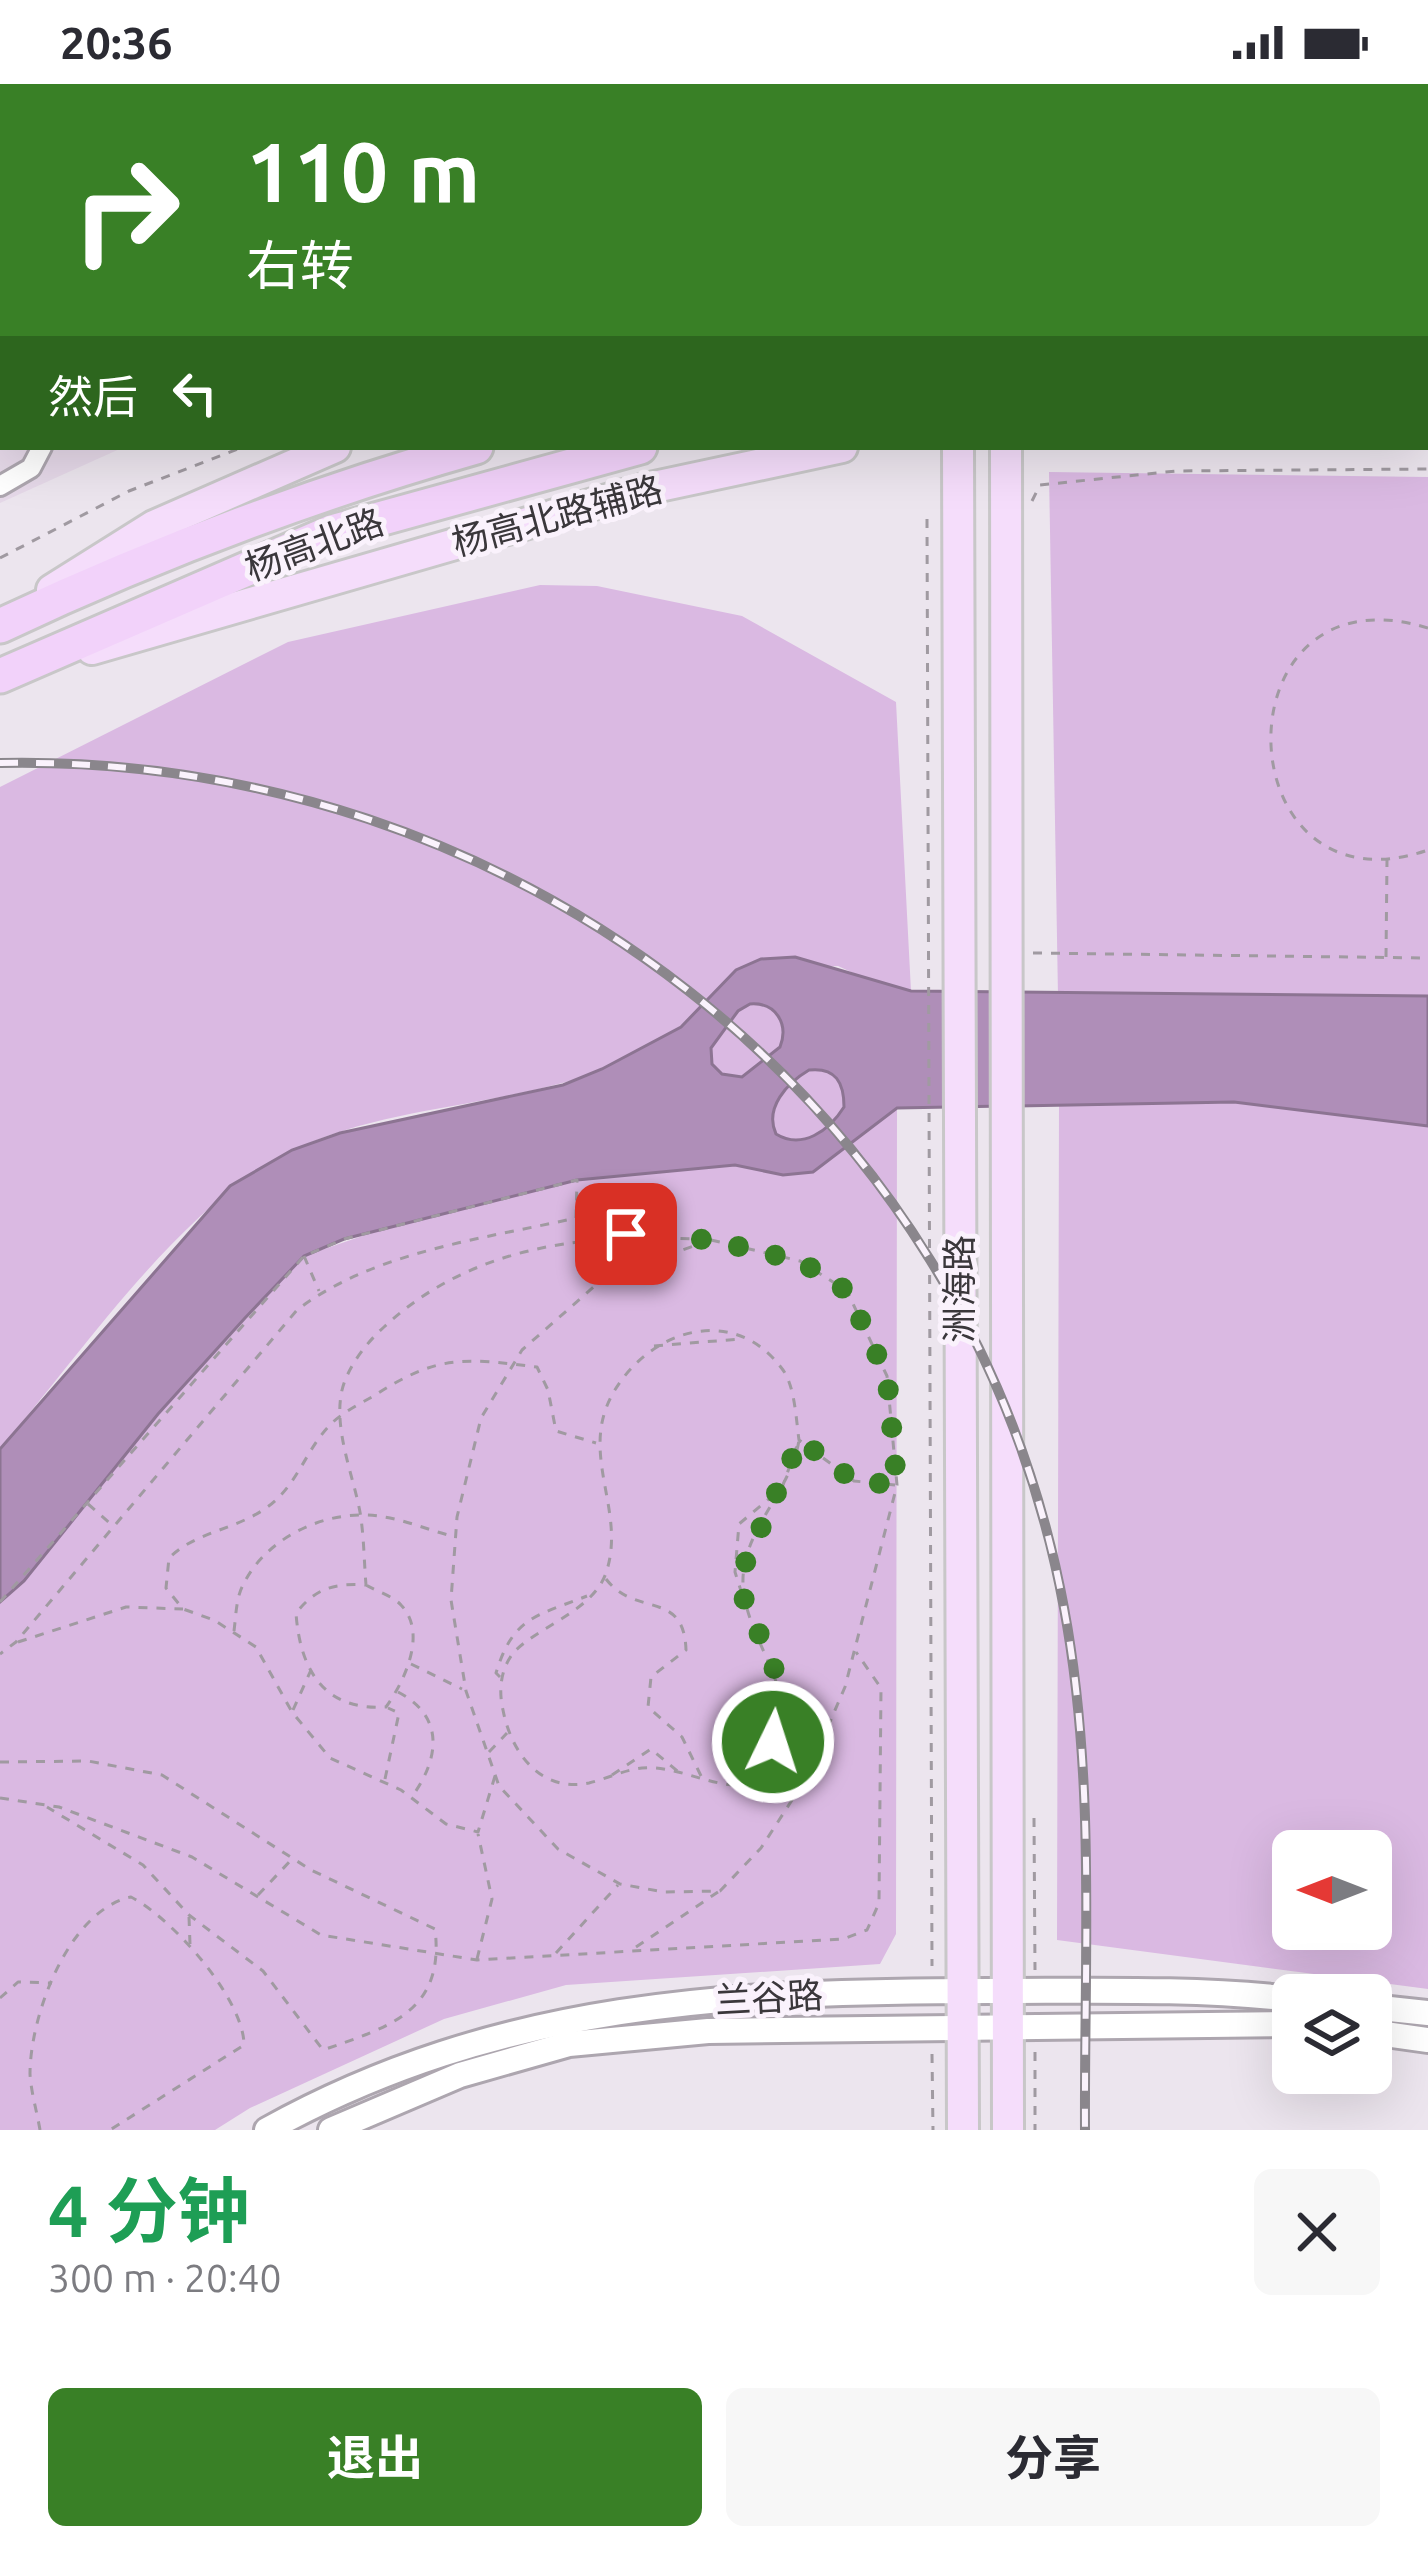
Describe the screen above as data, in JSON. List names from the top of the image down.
{
  "streets": {
    "highway": ["杨高北路"],
    "main road": ["杨高北路辅路", "洲海路"],
    "street": ["兰谷路"]
  },
  "crossings": [
    ["杨高北路辅路", "杨高北路"],
    ["洲海路", "兰谷路"]
  ],
  "north": "left",
  "page": {
    "status": "20:36",
    "turn": ["110 m", "右转"],
    "then": "然后",
    "heading": ["4 分钟", "300 m · 20:40"],
    "buttons": ["退出", "分享"]
  }
}
